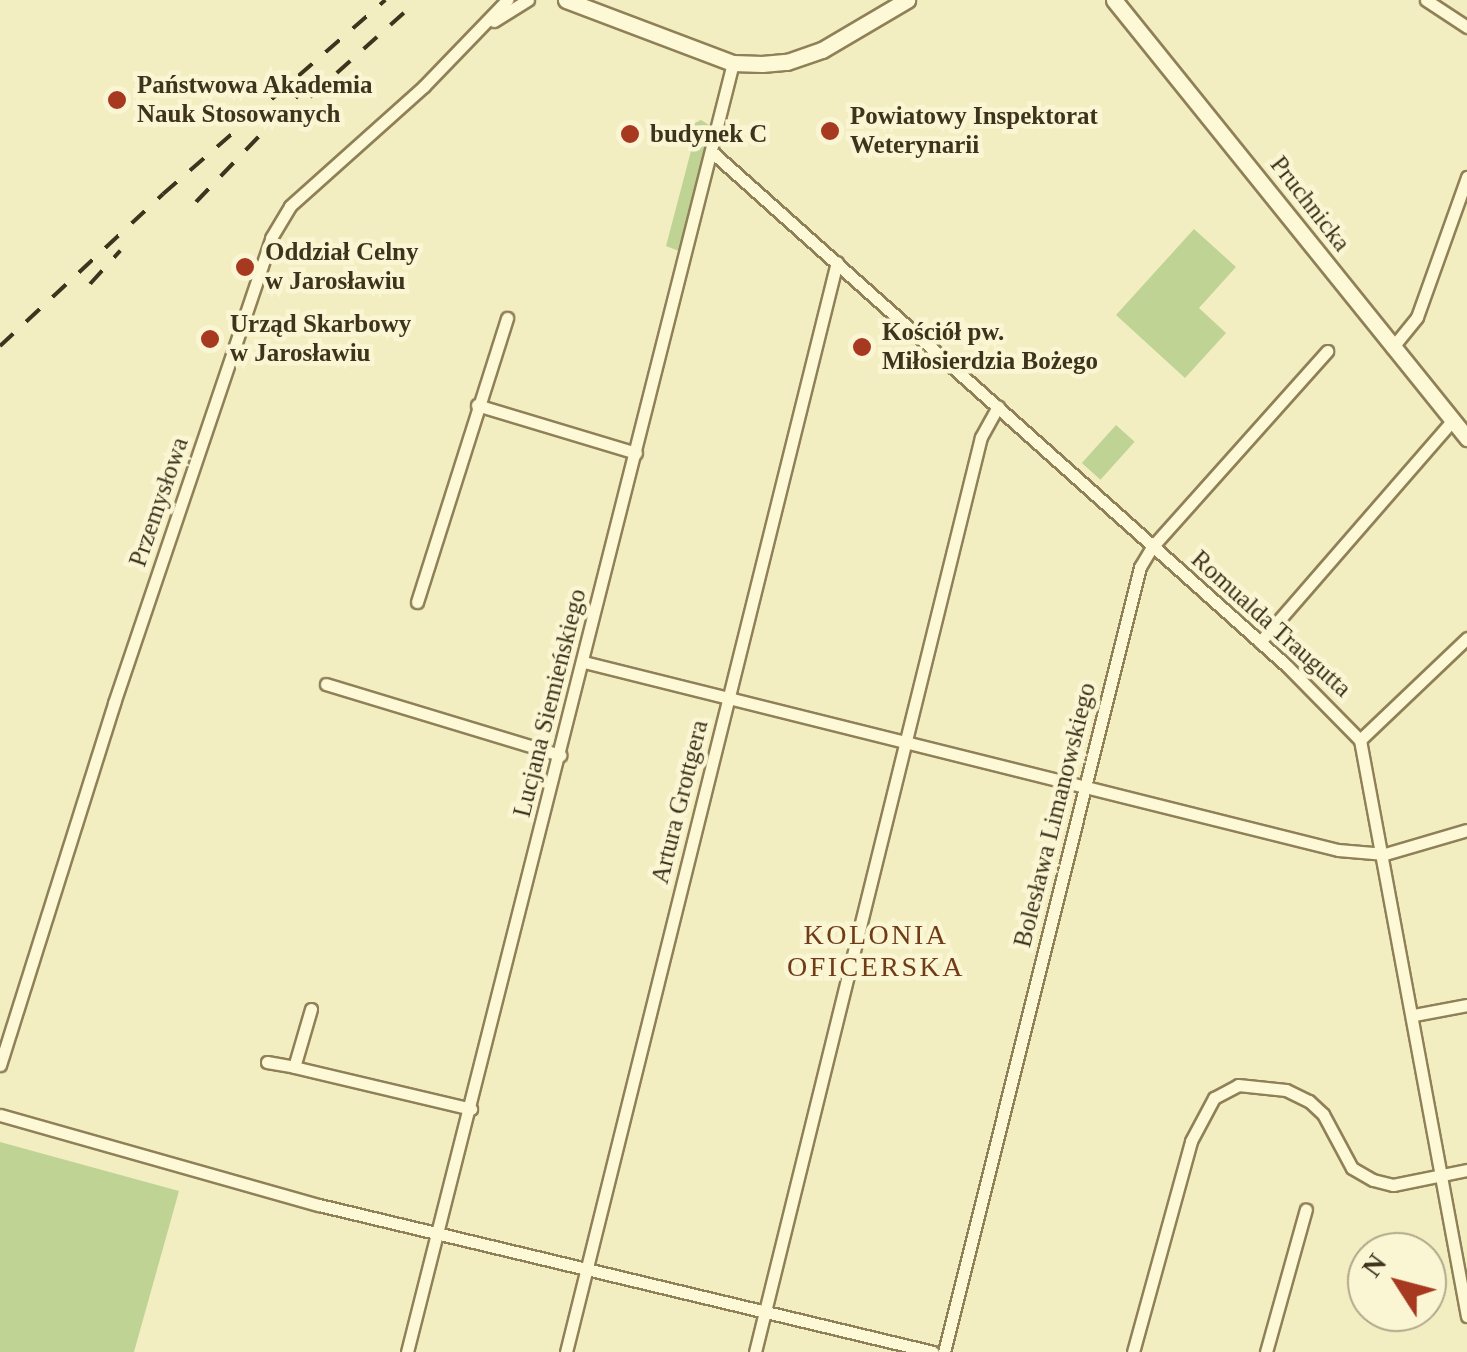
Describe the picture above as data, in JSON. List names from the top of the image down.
{
  "streets": {
    "main road": ["Pruchnicka"],
    "street": [
      "Przemysłowa",
      "Romualda Traugutta",
      "Lucjana Siemieńskiego",
      "Artura Grottgera",
      "Bolesława Limanowskiego"
    ]
  },
  "crossings": [
    ["Romualda Traugutta", "Lucjana Siemieńskiego"],
    ["Romualda Traugutta", "Artura Grottgera"],
    ["Romualda Traugutta", "Bolesława Limanowskiego"]
  ],
  "districts": ["KOLONIA OFICERSKA"],
  "places": [
    "Państwowa Akademia Nauk Stosowanych",
    "Powiatowy Inspektorat Weterynarii",
    "budynek C",
    "Oddział Celny w Jarosławiu",
    "Urząd Skarbowy w Jarosławiu",
    "Kościół pw. Miłosierdzia Bożego"
  ],
  "north": "top left"
}
